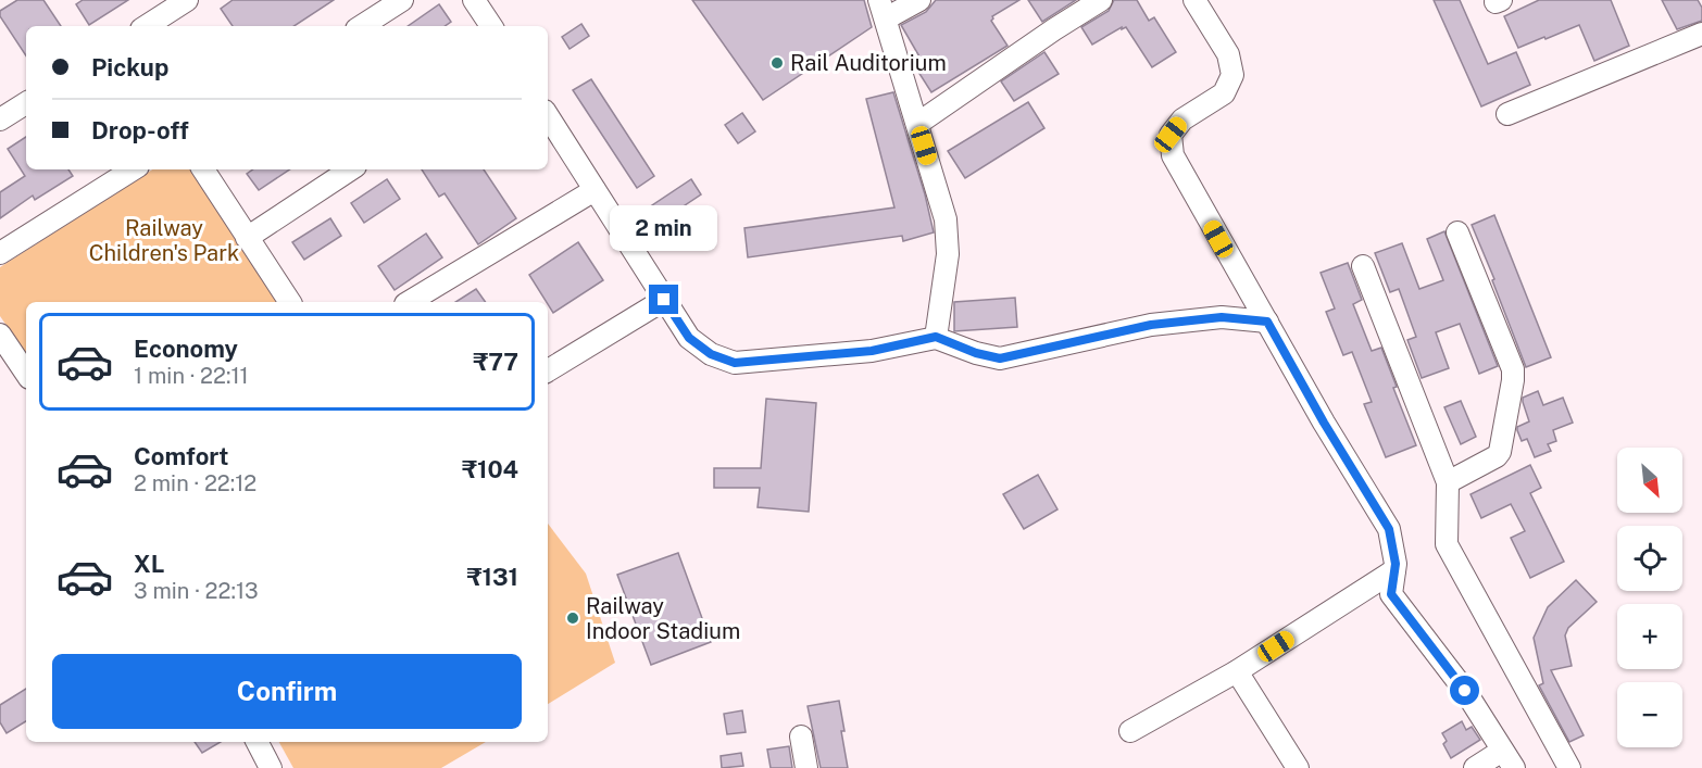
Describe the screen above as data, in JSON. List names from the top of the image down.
{
  "parks": ["Railway Children's Park"],
  "places": ["Rail Auditorium", "Railway Indoor Stadium"],
  "north": "bottom right",
  "page": {
    "banner": ["Pickup", "Drop-off"],
    "bubble": "2 min",
    "list": [
      {
        "name": "Economy",
        "note": "1 min · 22:11",
        "value": "₹77"
      },
      {
        "name": "Comfort",
        "note": "2 min · 22:12",
        "value": "₹104"
      },
      {
        "name": "XL",
        "note": "3 min · 22:13",
        "value": "₹131"
      }
    ],
    "map_buttons": ["+", "−"],
    "buttons": "Confirm"
  }
}
